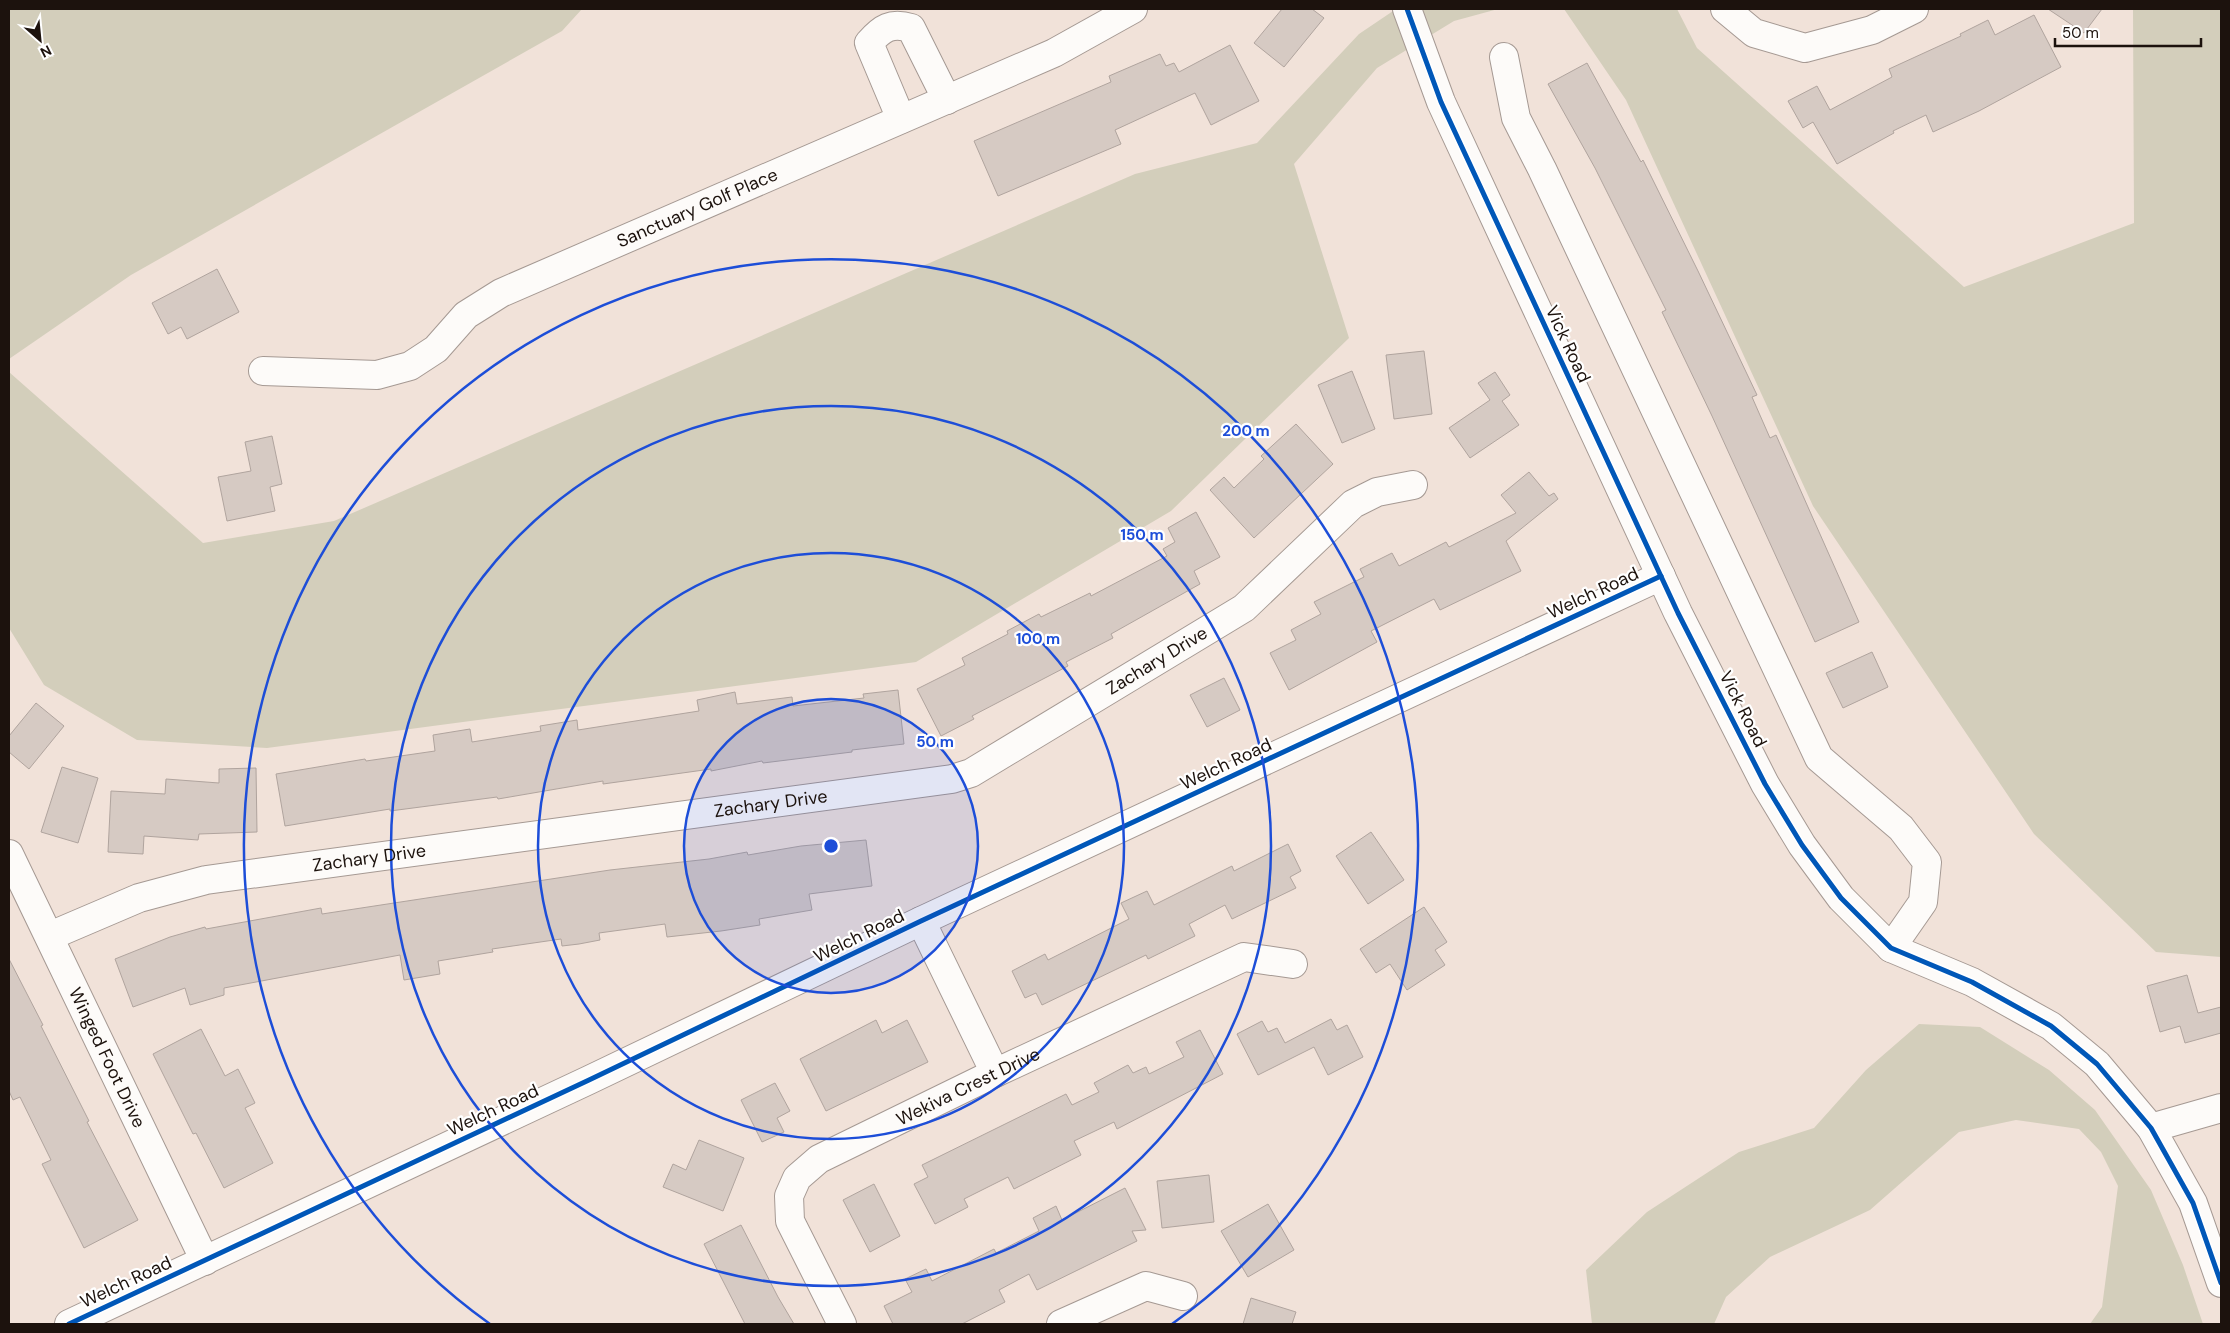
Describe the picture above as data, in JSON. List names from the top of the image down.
{
  "streets": {
    "street": [
      "Sanctuary Golf Place",
      "Vick Road",
      "Welch Road",
      "Zachary Drive",
      "Winged Foot Drive",
      "Wekiva Crest Drive"
    ]
  },
  "crossings": [
    ["Vick Road", "Welch Road"],
    ["Welch Road", "Winged Foot Drive"],
    ["Zachary Drive", "Winged Foot Drive"]
  ],
  "scale_bar": "50 m",
  "north": "bottom right",
  "rings": [
    "200 m",
    "150 m",
    "100 m",
    "50 m"
  ]
}
